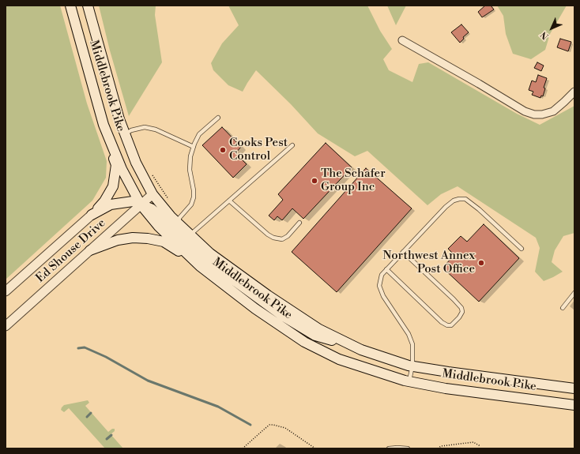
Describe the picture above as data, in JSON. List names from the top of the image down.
{
  "streets": {
    "main road": ["Middlebrook Pike"],
    "street": ["Ed Shouse Drive"]
  },
  "crossings": [
    ["Middlebrook Pike", "Ed Shouse Drive"]
  ],
  "places": ["Cooks Pest Control", "The Schafer Group Inc", "Northwest Annex Post Office"],
  "north": "bottom left"
}
